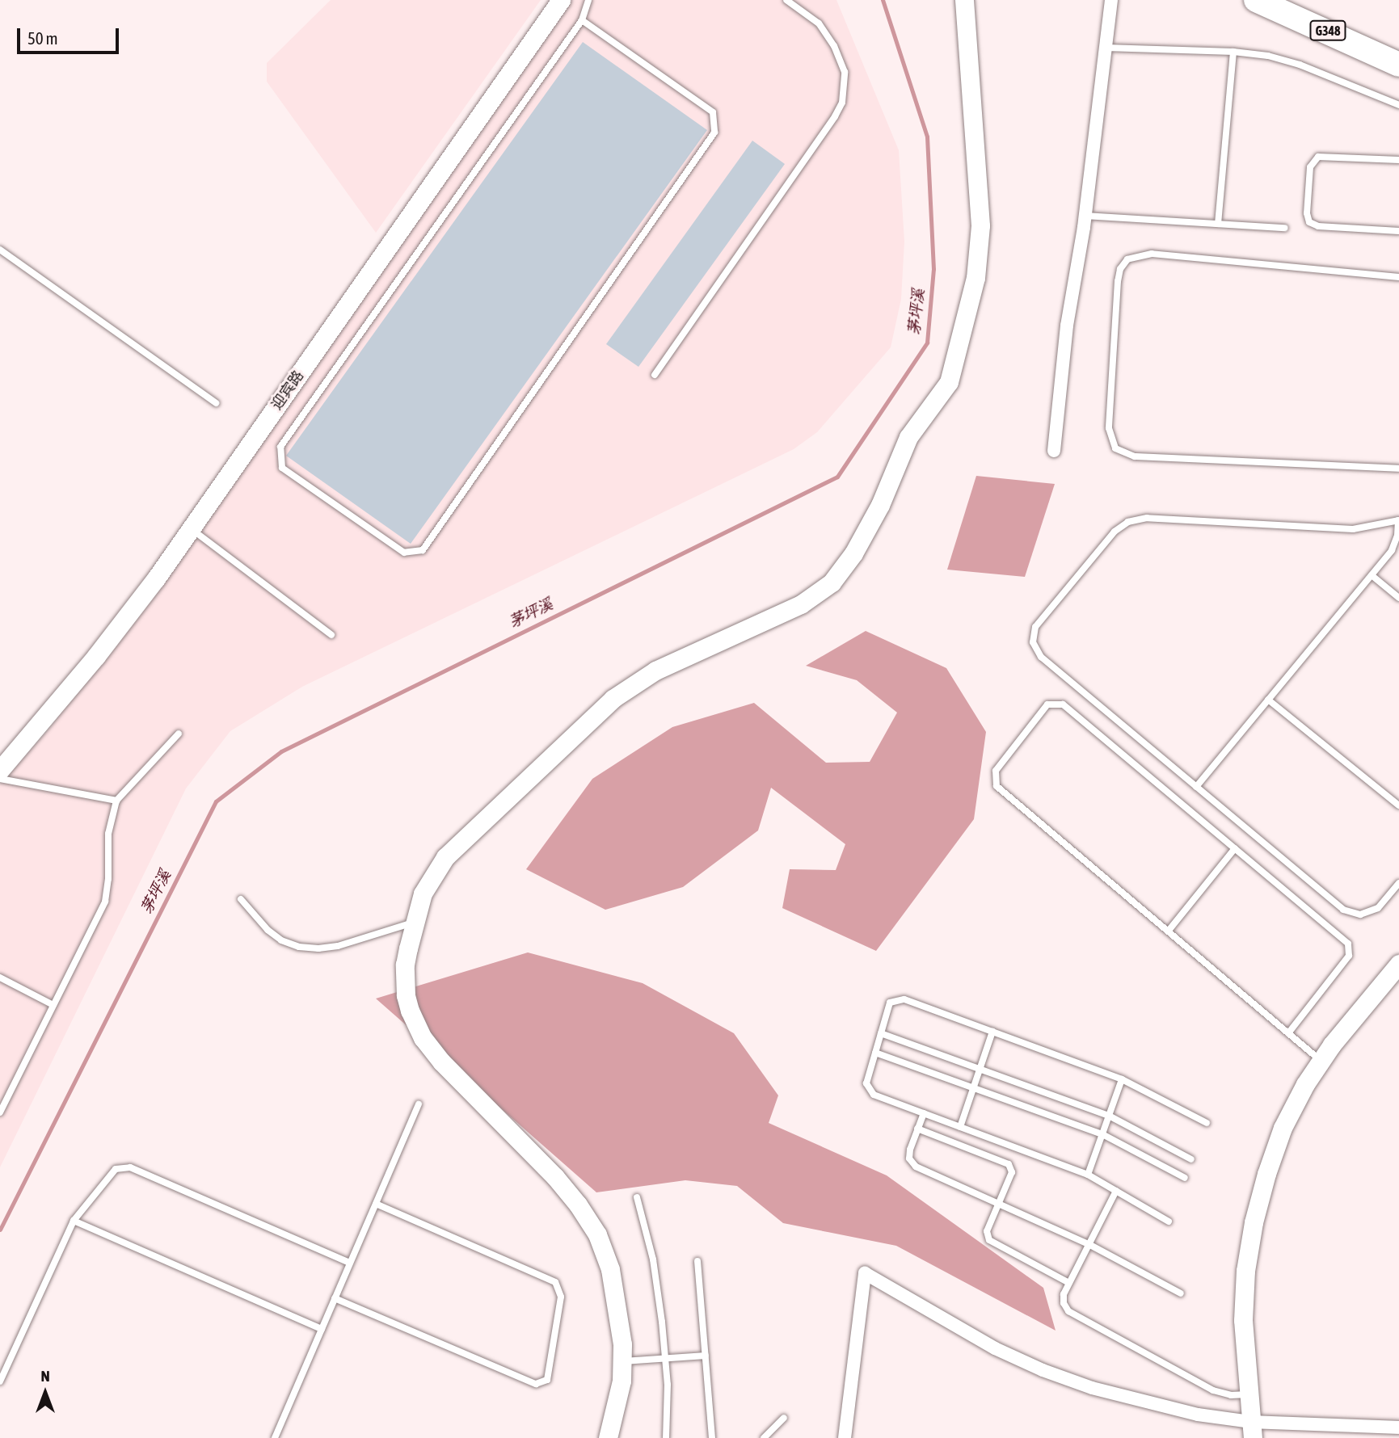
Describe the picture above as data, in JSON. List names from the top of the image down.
{
  "streets": {
    "highway": ["G348"],
    "street": ["迎宾路"]
  },
  "water": ["茅坪溪"],
  "scale_bar": "50 m",
  "north": "top"
}
